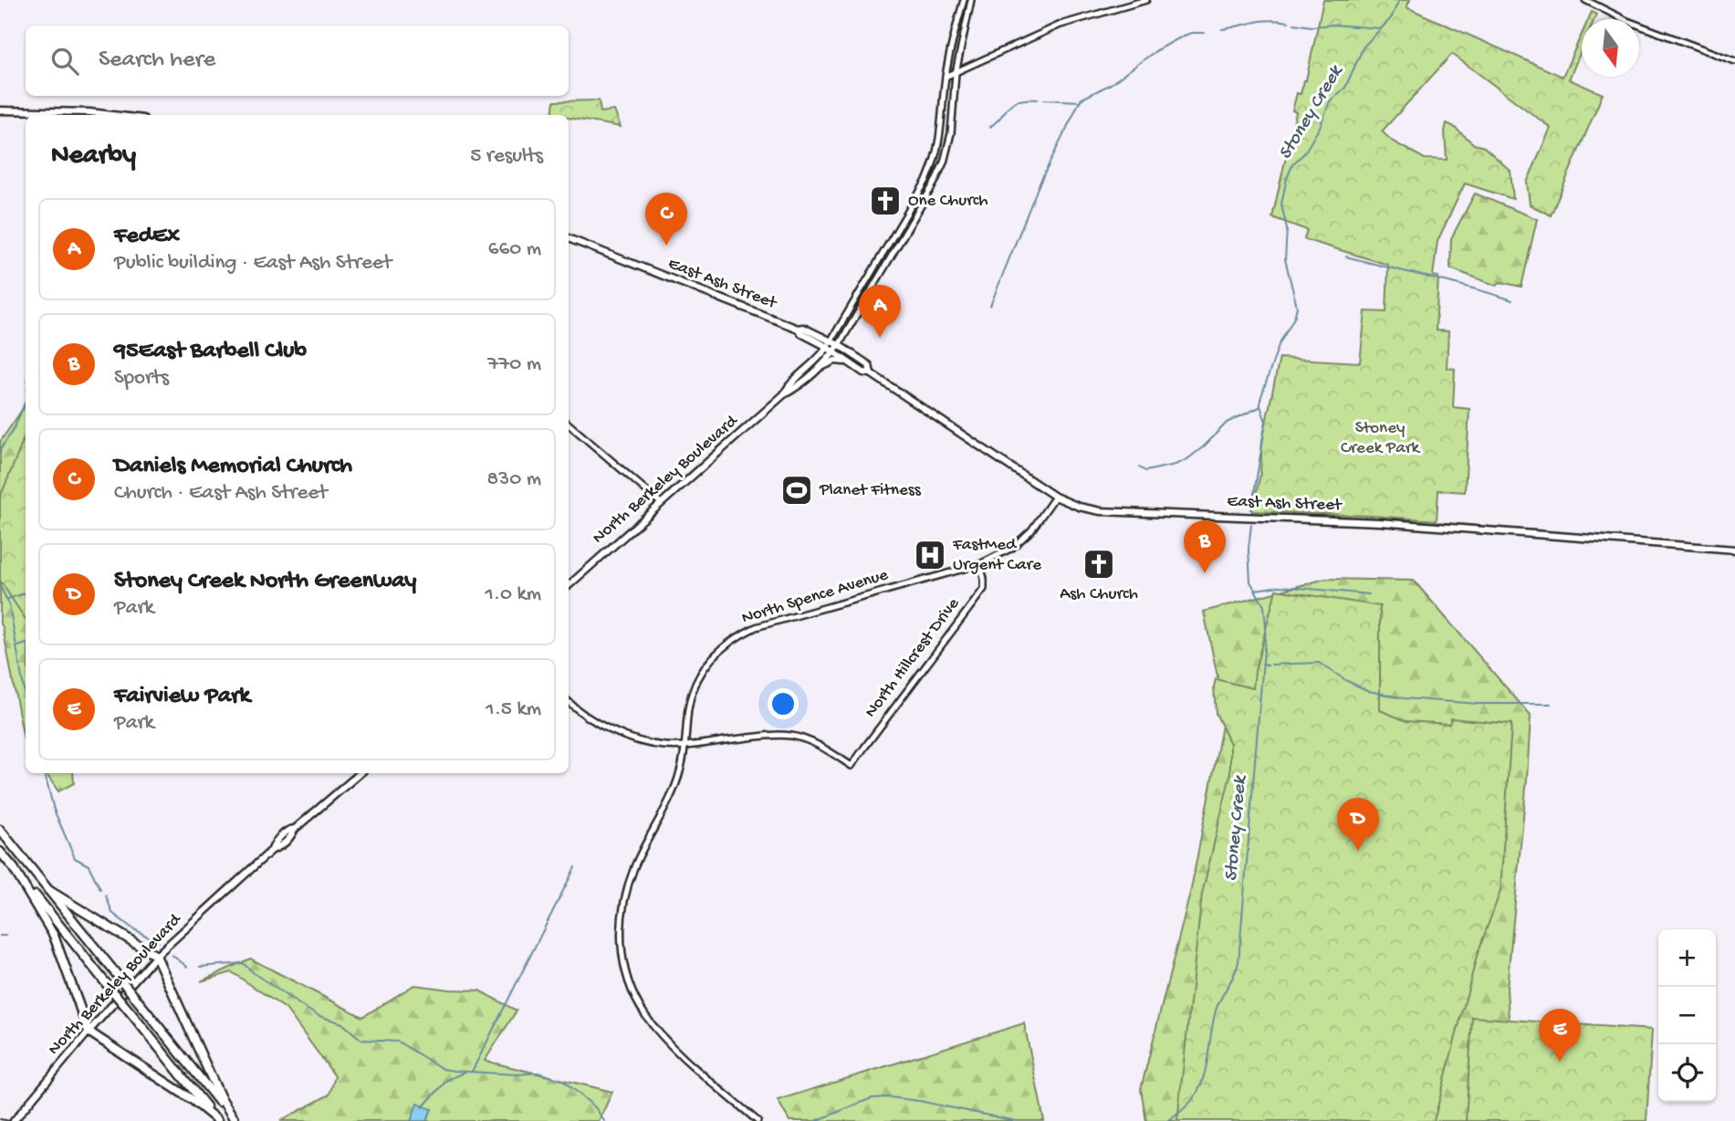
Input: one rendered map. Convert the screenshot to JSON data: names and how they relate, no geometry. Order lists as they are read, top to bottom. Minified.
{"streets":{"main road":["East Ash Street","North Berkeley Boulevard"],"street":["North Spence Avenue","North Hillcrest Drive"]},"crossings":[["East Ash Street","North Berkeley Boulevard"],["East Ash Street","North Spence Avenue"],["North Spence Avenue","North Hillcrest Drive"]],"water":["Stoney Creek"],"parks":["Stoney Creek Park"],"places":{"church":["One Church","Ash Church"],"sports":["Planet Fitness"],"hospital":["FastMed Urgent Care"]},"north":"bottom","page":{"search":"Search here","heading":["Nearby","5 results"],"pins":["C","A","B","D","E"],"list":[{"mark":"A","name":"FedEx","note":"Public building · East Ash Street","value":"660 m"},{"mark":"B","name":"95East Barbell Club","note":"Sports","value":"770 m"},{"mark":"C","name":"Daniels Memorial Church","note":"Church · East Ash Street","value":"830 m"},{"mark":"D","name":"Stoney Creek North Greenway","note":"Park","value":"1.0 km"},{"mark":"E","name":"Fairview Park","note":"Park","value":"1.5 km"}],"map_buttons":["+","−"]}}
